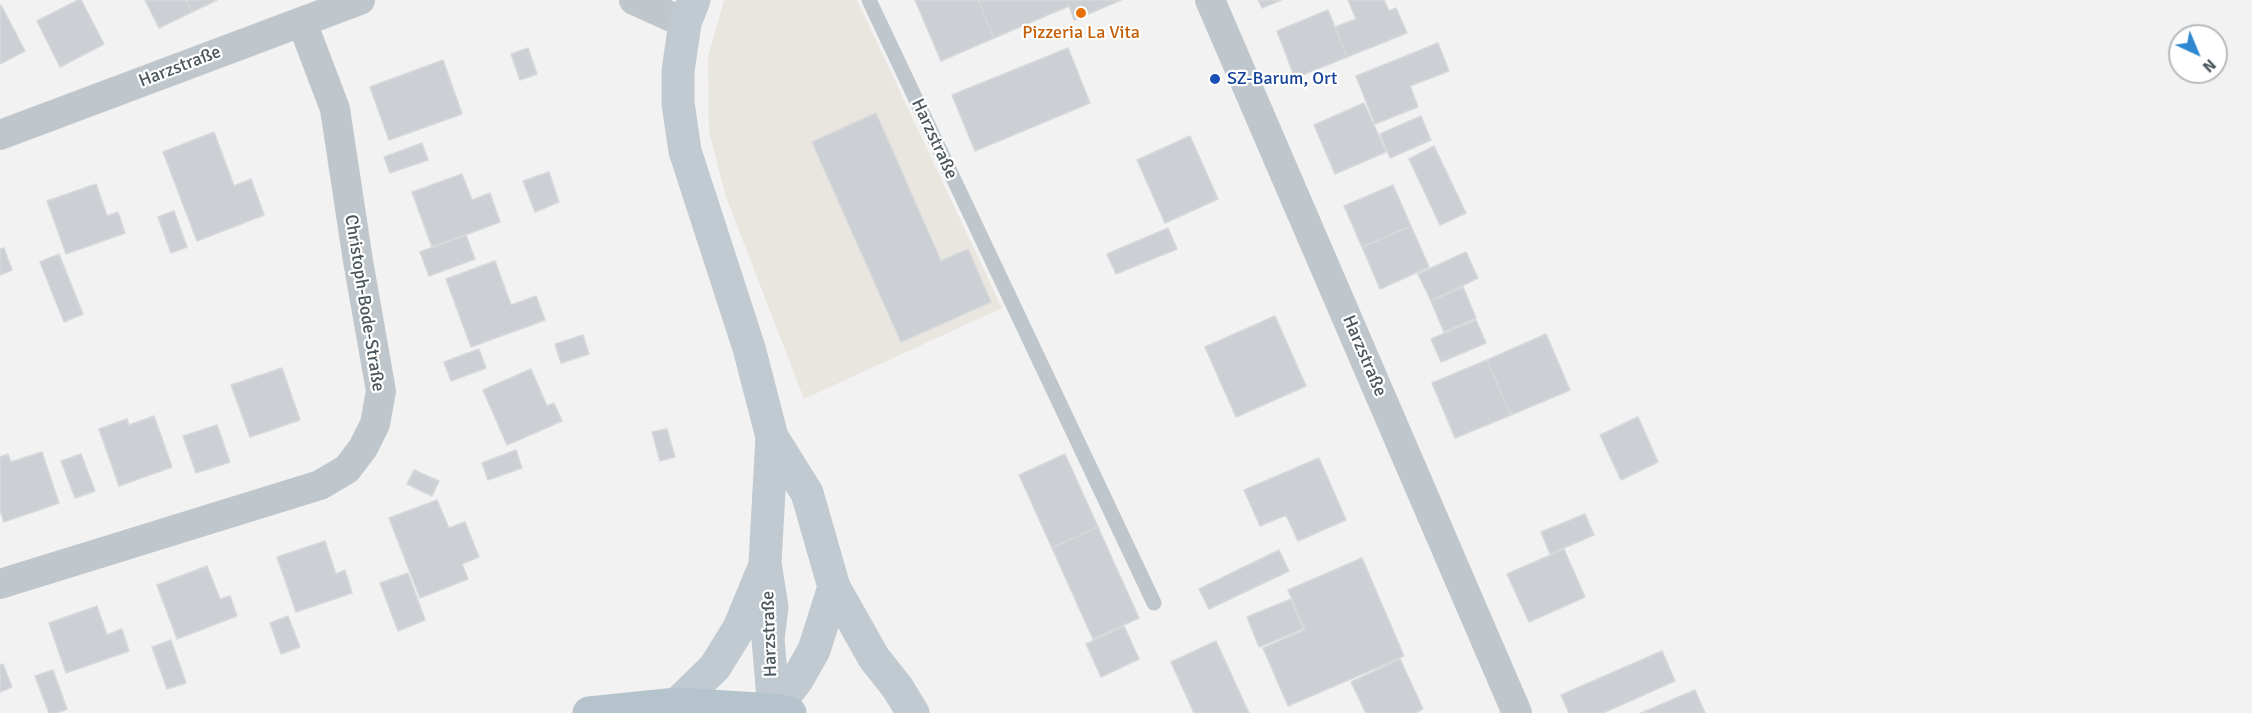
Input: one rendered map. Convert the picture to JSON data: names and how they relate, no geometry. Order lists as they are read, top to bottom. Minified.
{"streets":{"main road":["Harzstraße"],"street":["Christoph-Bode-Straße"]},"crossings":[["Harzstraße","Christoph-Bode-Straße"]],"places":["Pizzeria La Vita","SZ-Barum, Ort"],"north":"bottom right"}
